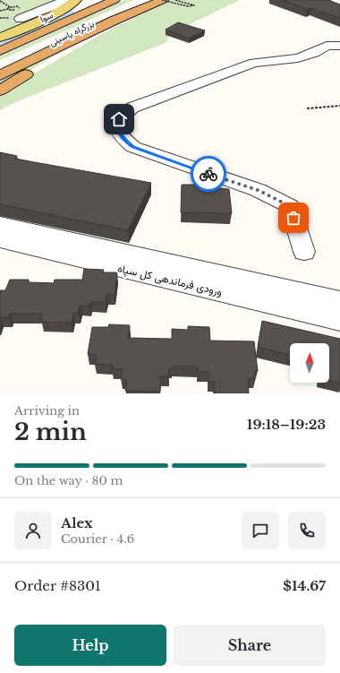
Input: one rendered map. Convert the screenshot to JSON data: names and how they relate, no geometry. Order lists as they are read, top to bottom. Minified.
{"streets":{"highway":["بزرگراه یاسینی"],"main road":["سوا"],"lane":["ورودی فرماندهی کل سپاه"]},"north":"top","page":{"heading":["2 min","Arriving in","19:18–19:23"],"panel":["Alex","Courier · 4.6","Order #8301","$14.67"],"bar":"On the way · 80 m","buttons":["Help","Share"]}}
